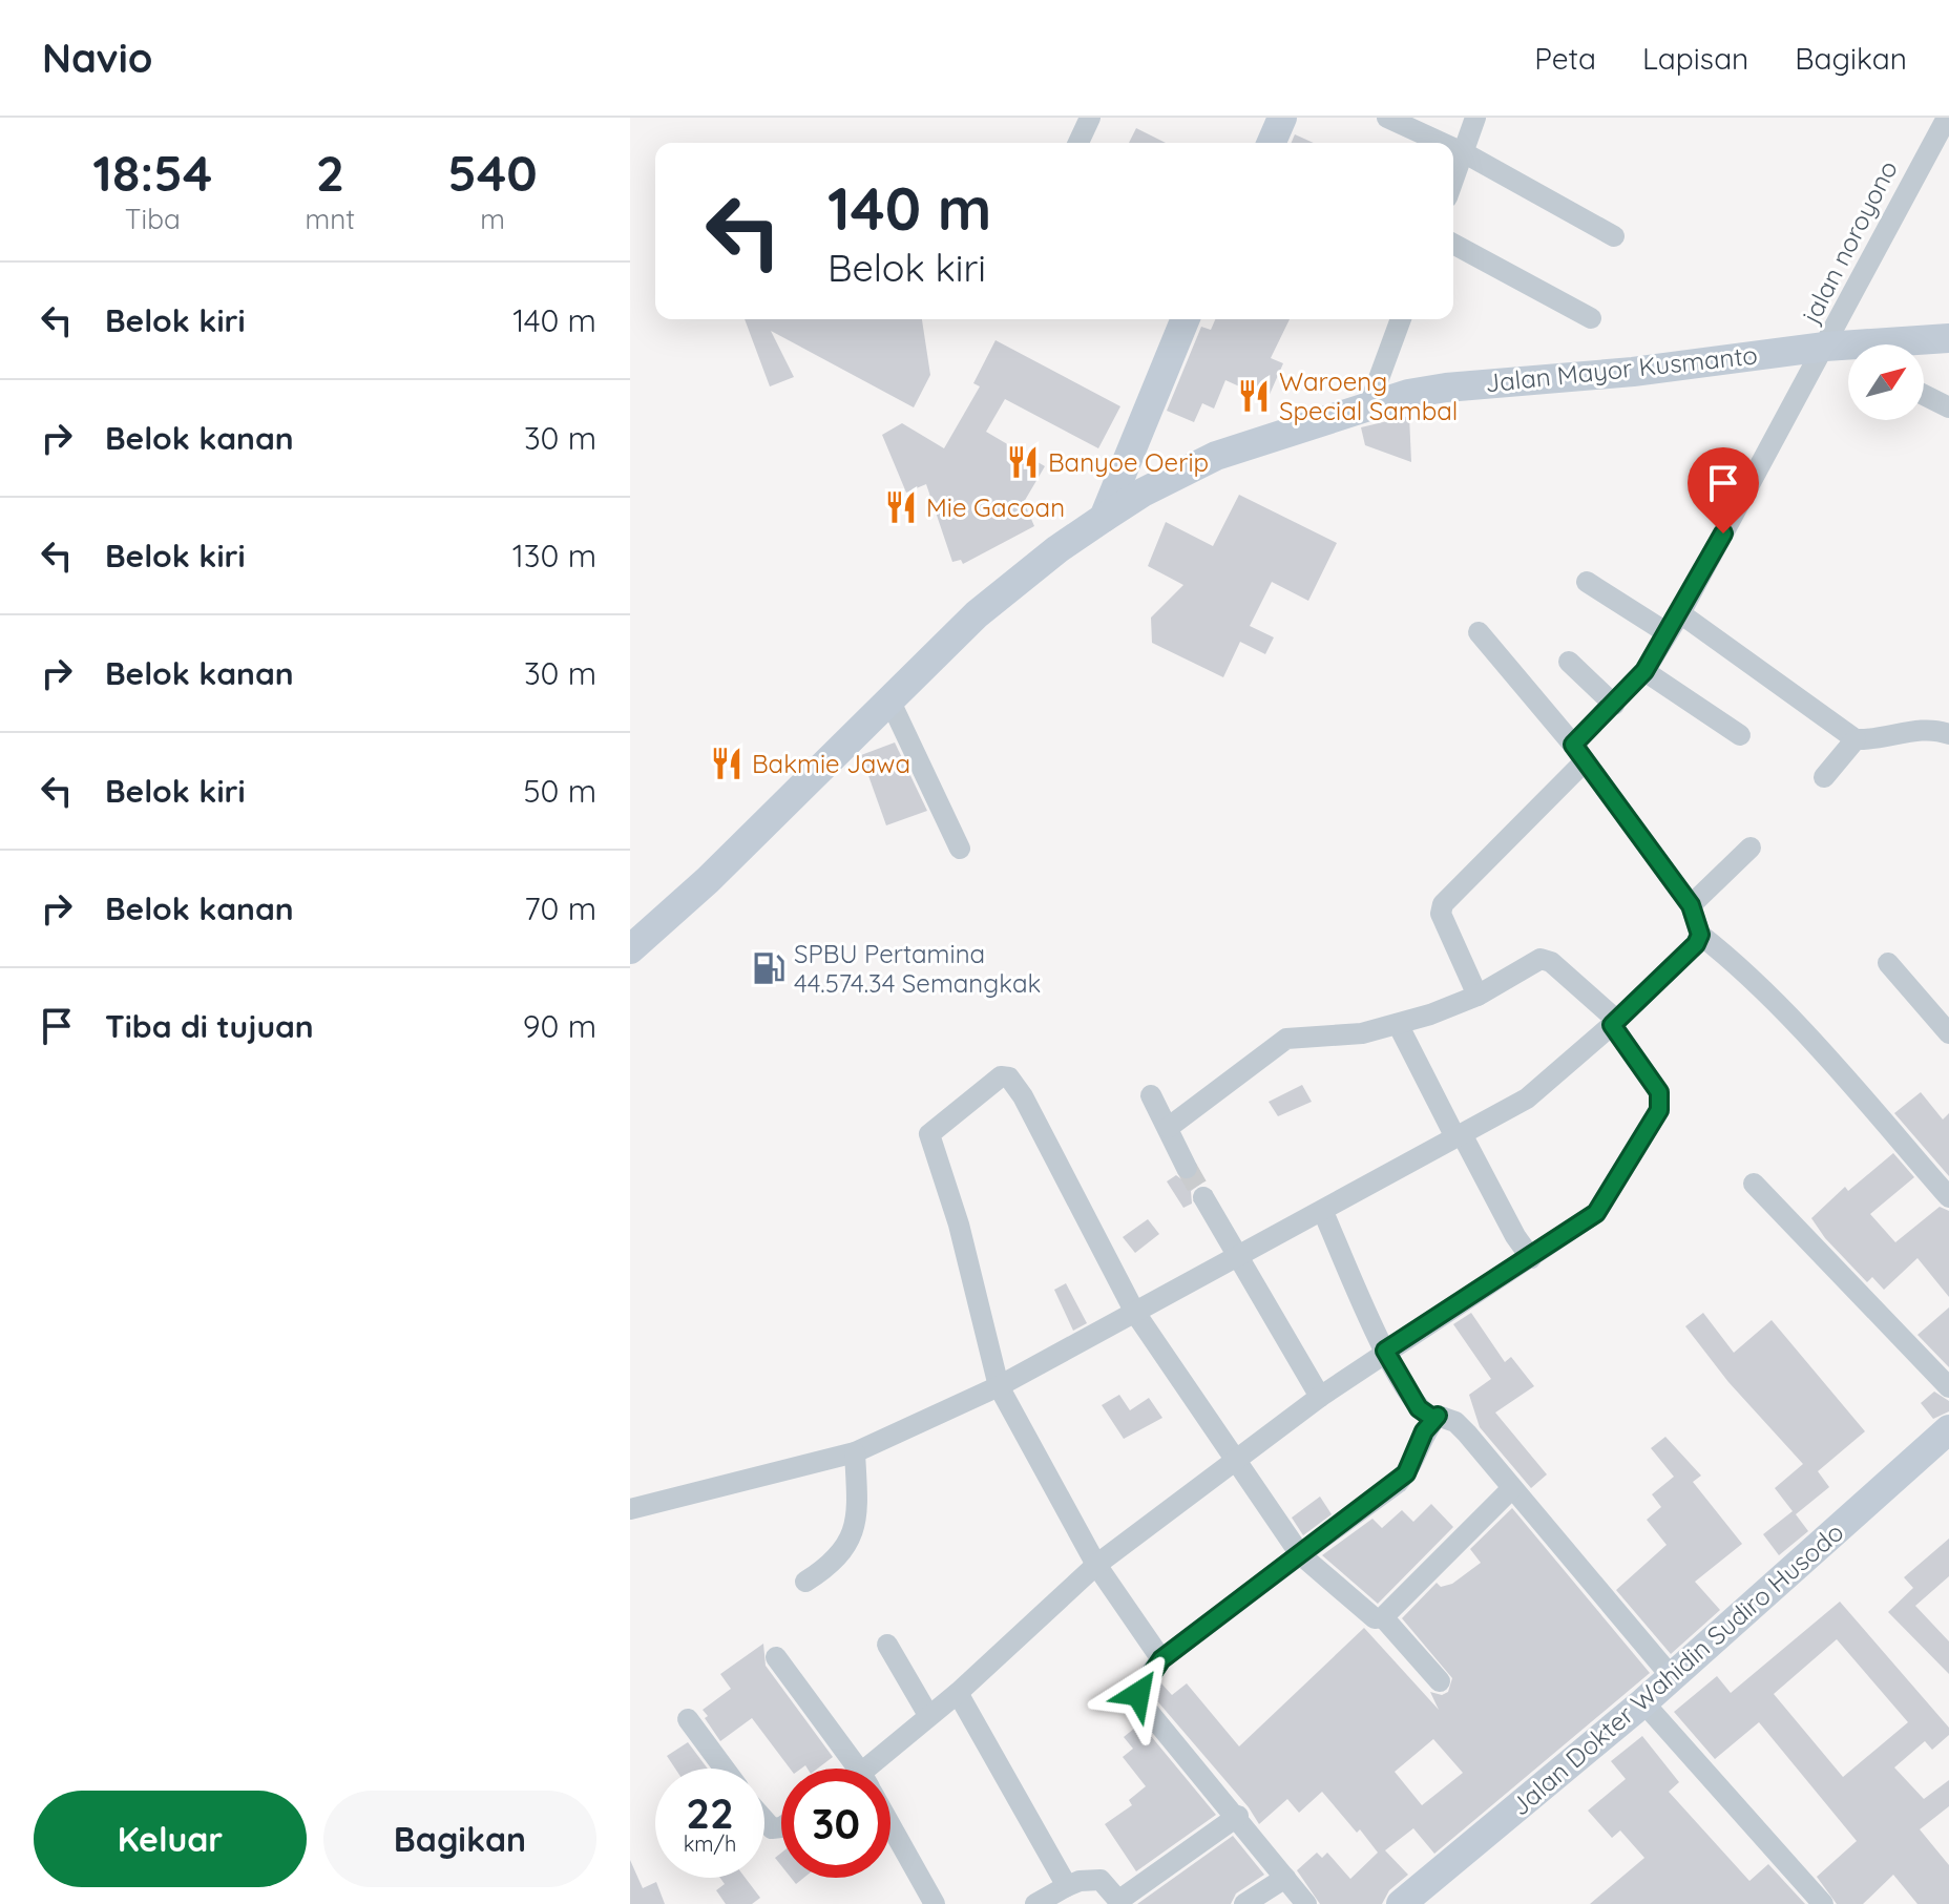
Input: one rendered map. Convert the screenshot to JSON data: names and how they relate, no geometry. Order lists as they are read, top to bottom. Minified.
{"streets":{"main road":["Jalan Mayor Kusmanto","Jalan Dokter Wahidin Sudiro Husodo"],"street":["jalan noroyono"]},"crossings":[["jalan noroyono","Jalan Mayor Kusmanto"]],"places":{"restaurant":["Waroeng Special Sambal","Banyoe Oerip","Mie Gacoan","Bakmie Jawa"],"fuel station":["SPBU Pertamina 44.574.34 Semangkak"]},"north":"top right","page":{"header":"Navio","nav":["Peta","Lapisan","Bagikan"],"eta":["18:54","Tiba","2","mnt","540","m"],"turn":["140 m","Belok kiri"],"list":[{"name":"Belok kiri","value":"140 m"},{"name":"Belok kanan","value":"30 m"},{"name":"Belok kiri","value":"130 m"},{"name":"Belok kanan","value":"30 m"},{"name":"Belok kiri","value":"50 m"},{"name":"Belok kanan","value":"70 m"},{"name":"Tiba di tujuan","value":"90 m"}],"speed":"22 km/h","limit":"30","buttons":["Keluar","Bagikan"]}}
